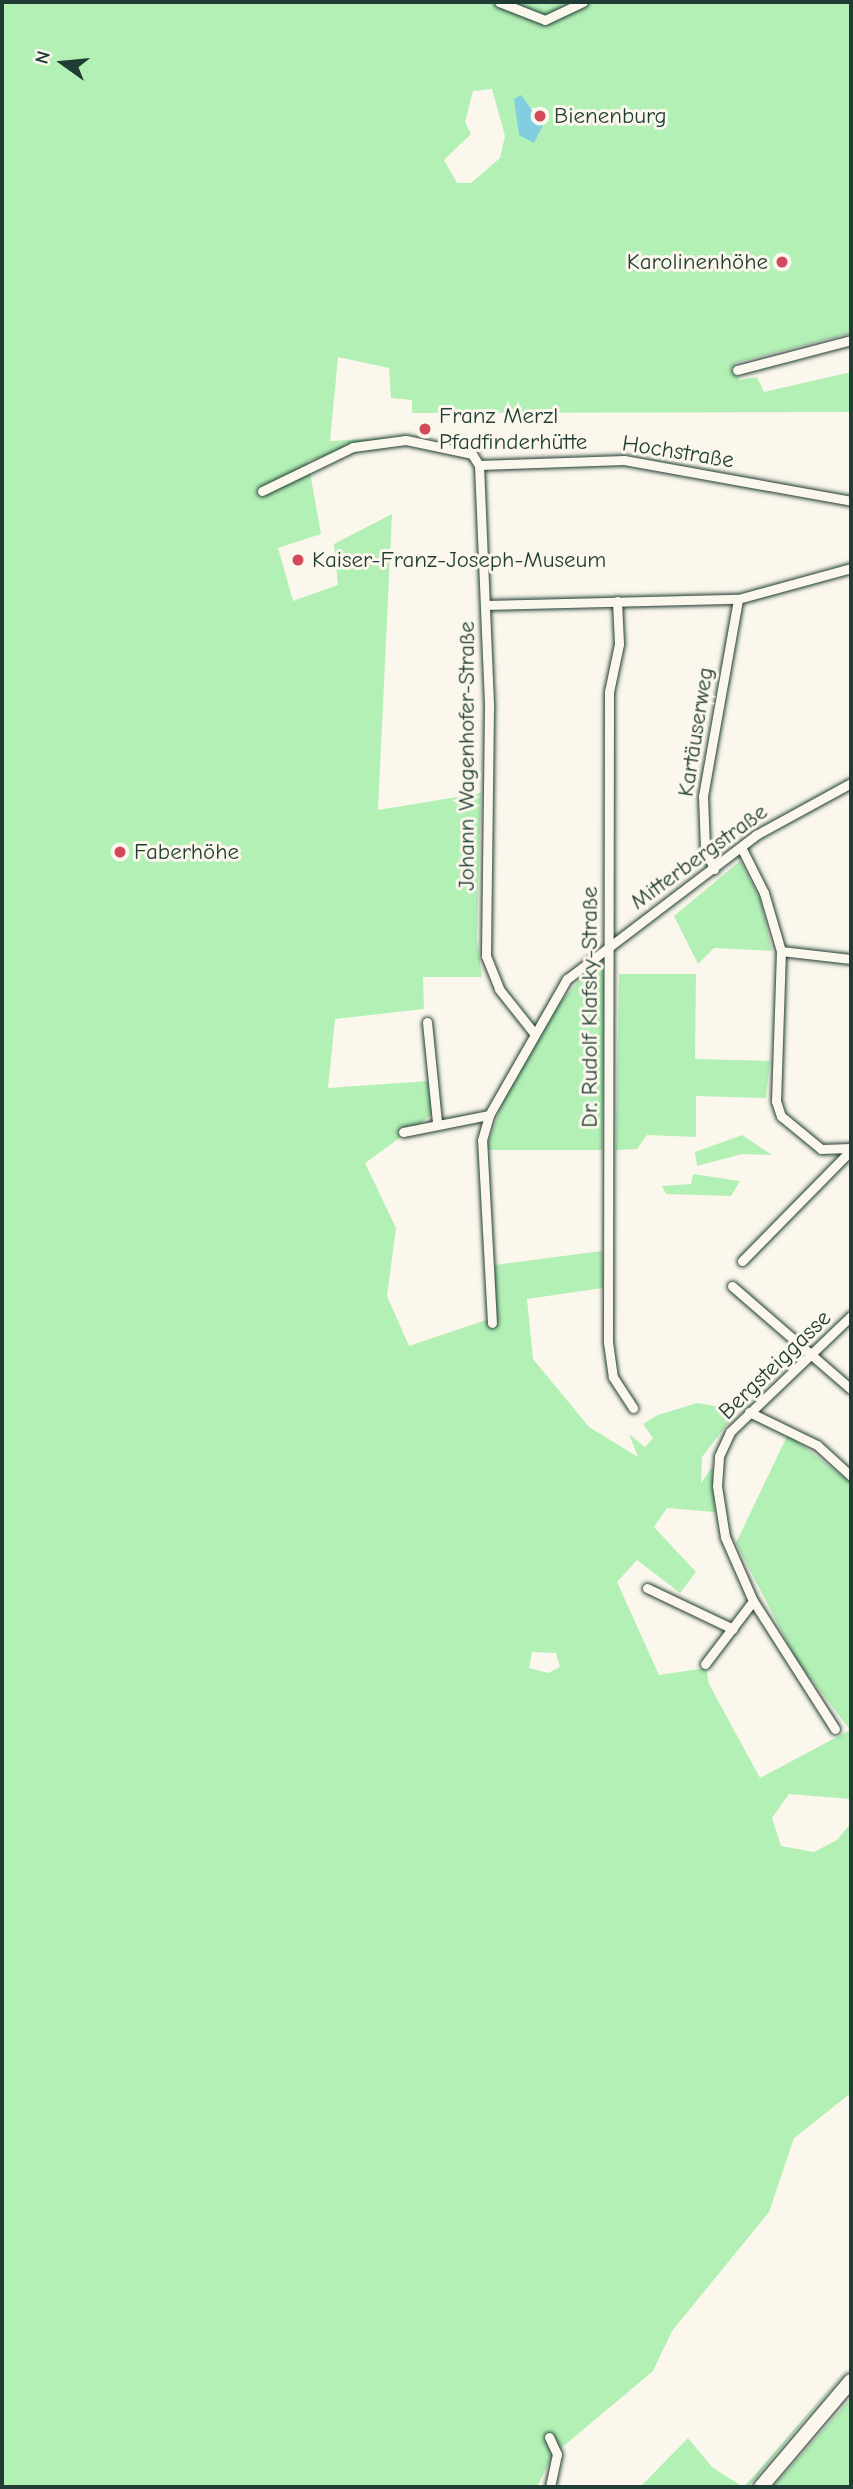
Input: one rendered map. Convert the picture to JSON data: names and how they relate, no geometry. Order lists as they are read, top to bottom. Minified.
{"streets":{"street":["Hochstraße","Kartäuserweg","Johann Wagenhofer-Straße","Mitterbergstraße","Dr. Rudolf Klafsky-Straße","Bergsteiggasse"]},"crossings":[["Hochstraße","Johann Wagenhofer-Straße"],["Kartäuserweg","Mitterbergstraße"],["Johann Wagenhofer-Straße","Mitterbergstraße"],["Mitterbergstraße","Dr. Rudolf Klafsky-Straße"]],"places":["Bienenburg","Karolinenhöhe","Franz Merzl Pfadfinderhütte","Kaiser-Franz-Joseph-Museum","Faberhöhe"],"north":"left"}
